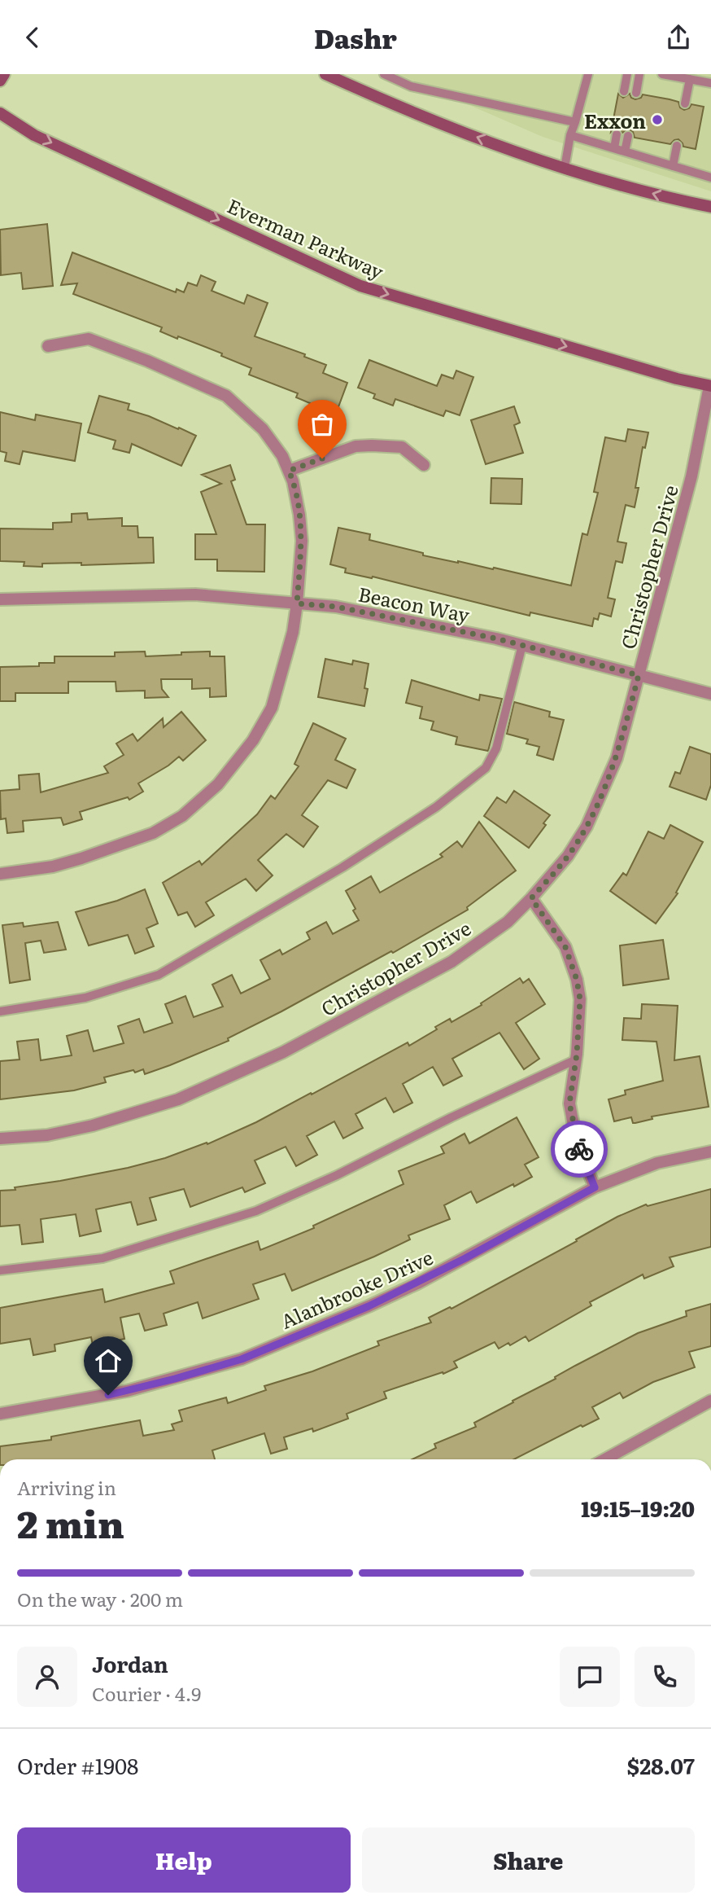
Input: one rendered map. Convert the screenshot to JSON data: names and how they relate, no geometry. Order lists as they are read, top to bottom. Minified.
{"streets":{"main road":["Everman Parkway"],"street":["Christopher Drive","Beacon Way","Alanbrooke Drive"]},"crossings":[["Everman Parkway","Christopher Drive"],["Christopher Drive","Beacon Way"]],"one_way":["Everman Parkway"],"places":["Exxon"],"page":{"header":"Dashr","heading":["2 min","Arriving in","19:15–19:20"],"panel":["Jordan","Courier · 4.9","Order #1908","$28.07"],"bar":"On the way · 200 m","buttons":["Help","Share"]}}
